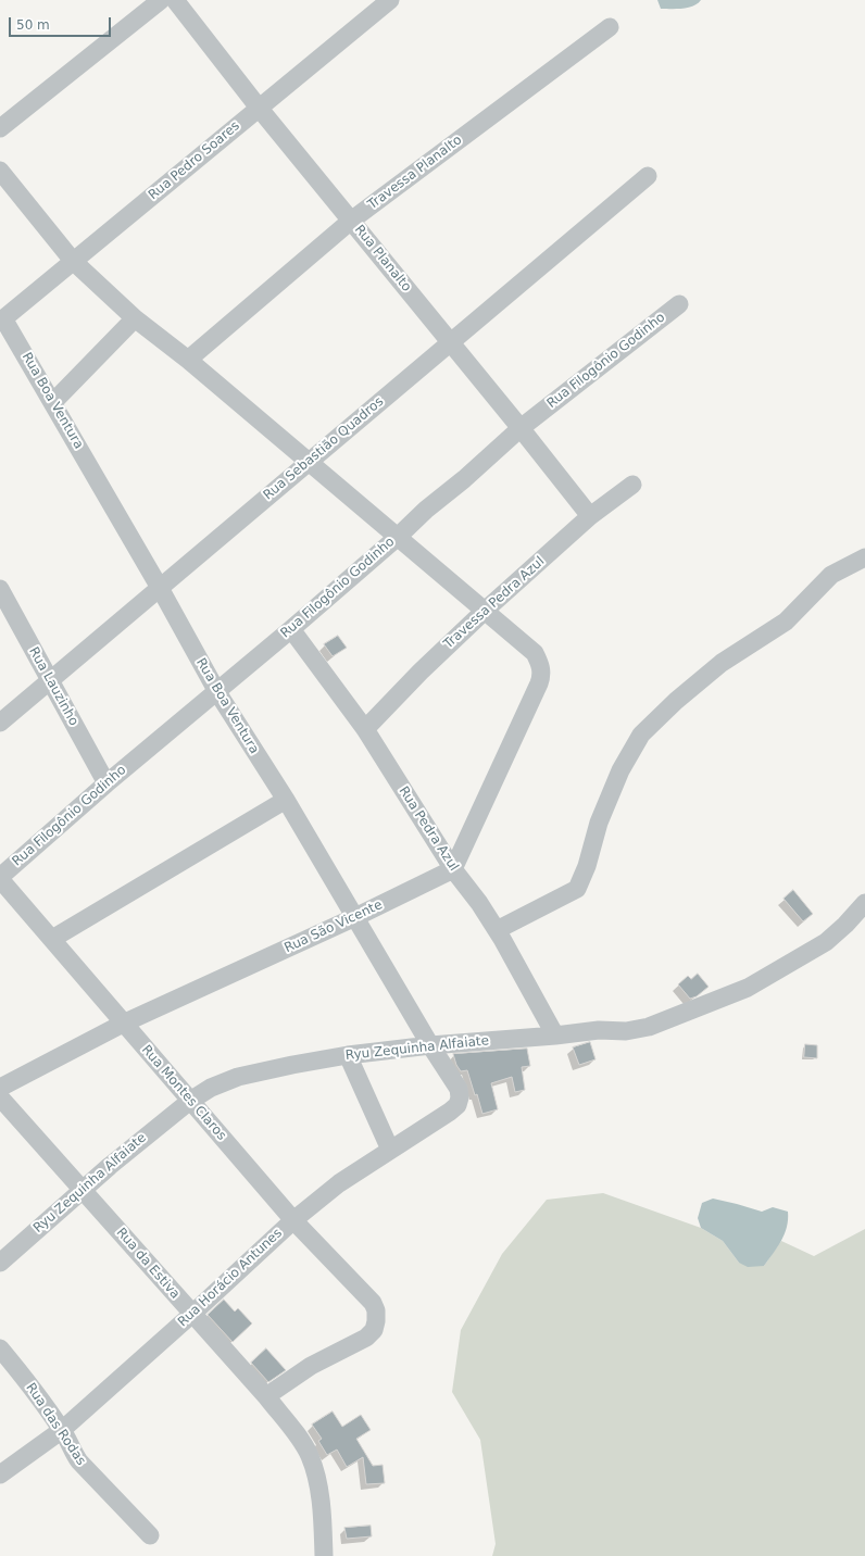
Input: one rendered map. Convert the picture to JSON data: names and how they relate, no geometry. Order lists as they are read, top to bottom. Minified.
{"streets":{"street":["Rua Pedro Soares","Travessa Planalto","Rua Planalto","Rua Filogônio Godinho","Rua Boa Ventura","Rua Sebastião Quadros","Travessa Pedra Azul","Rua Lauzinho","Rua Pedra Azul","Rua São Vicente","Ryu Zequinha Alfaiate","Rua Montes Claros","Rua da Estiva","Rua Horácio Antunes","Rua das Rodas"]},"crossings":[["Rua Pedro Soares","Rua Planalto"],["Rua Pedro Soares","Rua Boa Ventura"],["Travessa Planalto","Rua Planalto"],["Rua Planalto","Rua Filogônio Godinho"],["Rua Planalto","Rua Sebastião Quadros"],["Rua Planalto","Travessa Pedra Azul"],["Rua Filogônio Godinho","Rua Boa Ventura"],["Rua Filogônio Godinho","Rua Lauzinho"],["Rua Filogônio Godinho","Rua Pedra Azul"],["Rua Filogônio Godinho","Rua Montes Claros"],["Rua Boa Ventura","Rua Sebastião Quadros"],["Rua Boa Ventura","Rua São Vicente"],["Rua Boa Ventura","Ryu Zequinha Alfaiate"],["Rua Boa Ventura","Rua Horácio Antunes"],["Rua Sebastião Quadros","Rua Lauzinho"],["Travessa Pedra Azul","Rua Pedra Azul"],["Rua Pedra Azul","Rua São Vicente"],["Rua Pedra Azul","Ryu Zequinha Alfaiate"],["Rua São Vicente","Rua Montes Claros"],["Ryu Zequinha Alfaiate","Rua Montes Claros"],["Ryu Zequinha Alfaiate","Rua da Estiva"],["Rua Montes Claros","Rua da Estiva"],["Rua Montes Claros","Rua Horácio Antunes"],["Rua da Estiva","Rua Horácio Antunes"],["Rua Horácio Antunes","Rua das Rodas"]],"scale_bar":"50 m"}
